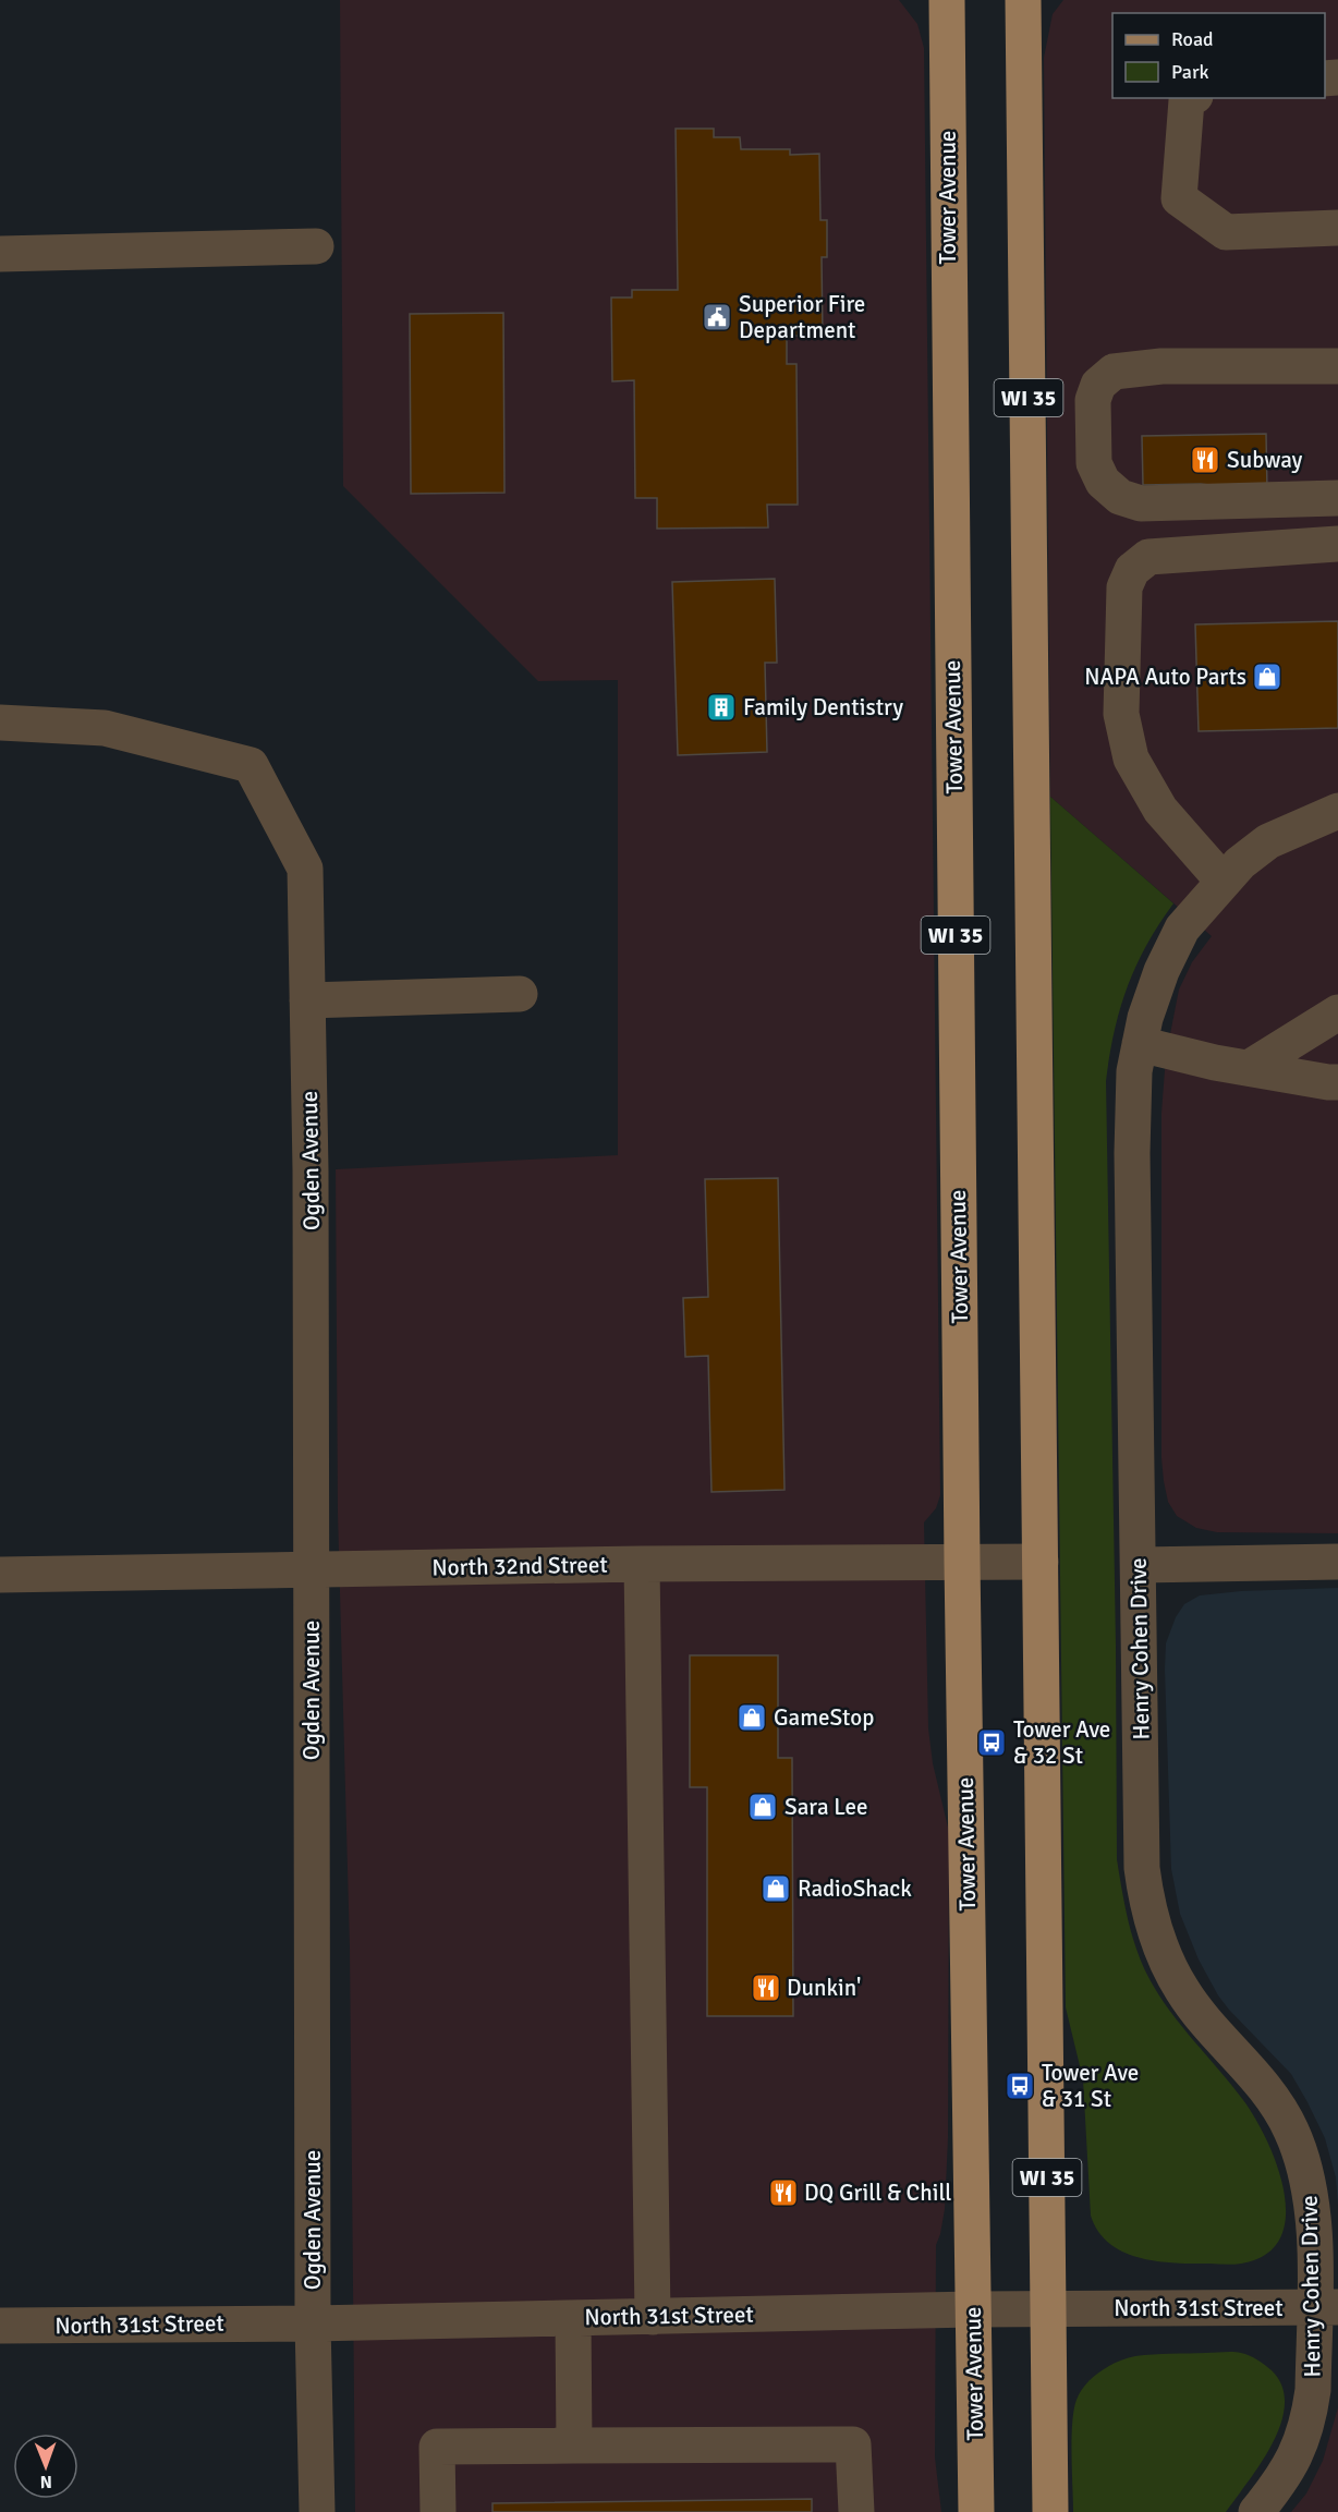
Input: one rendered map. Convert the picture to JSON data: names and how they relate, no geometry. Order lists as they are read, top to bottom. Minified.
{"streets":{"main road":["Tower Avenue","WI 35"],"street":["Ogden Avenue","North 32nd Street","Henry Cohen Drive","North 31st Street"]},"crossings":[["Tower Avenue","North 32nd Street"],["Tower Avenue","North 31st Street"],["WI 35","North 32nd Street"],["WI 35","North 31st Street"],["Ogden Avenue","North 32nd Street"],["Ogden Avenue","North 31st Street"],["Henry Cohen Drive","North 31st Street"]],"places":{"public building":["Superior Fire Department"],"restaurant":["Subway","Dunkin'","DQ Grill & Chill"],"shop":["NAPA Auto Parts","GameStop","Sara Lee","RadioShack"],"building":["Family Dentistry"],"bus stop":["Tower Ave & 32 St","Tower Ave & 31 St"]},"legend":["Road","Park"],"north":"bottom"}
